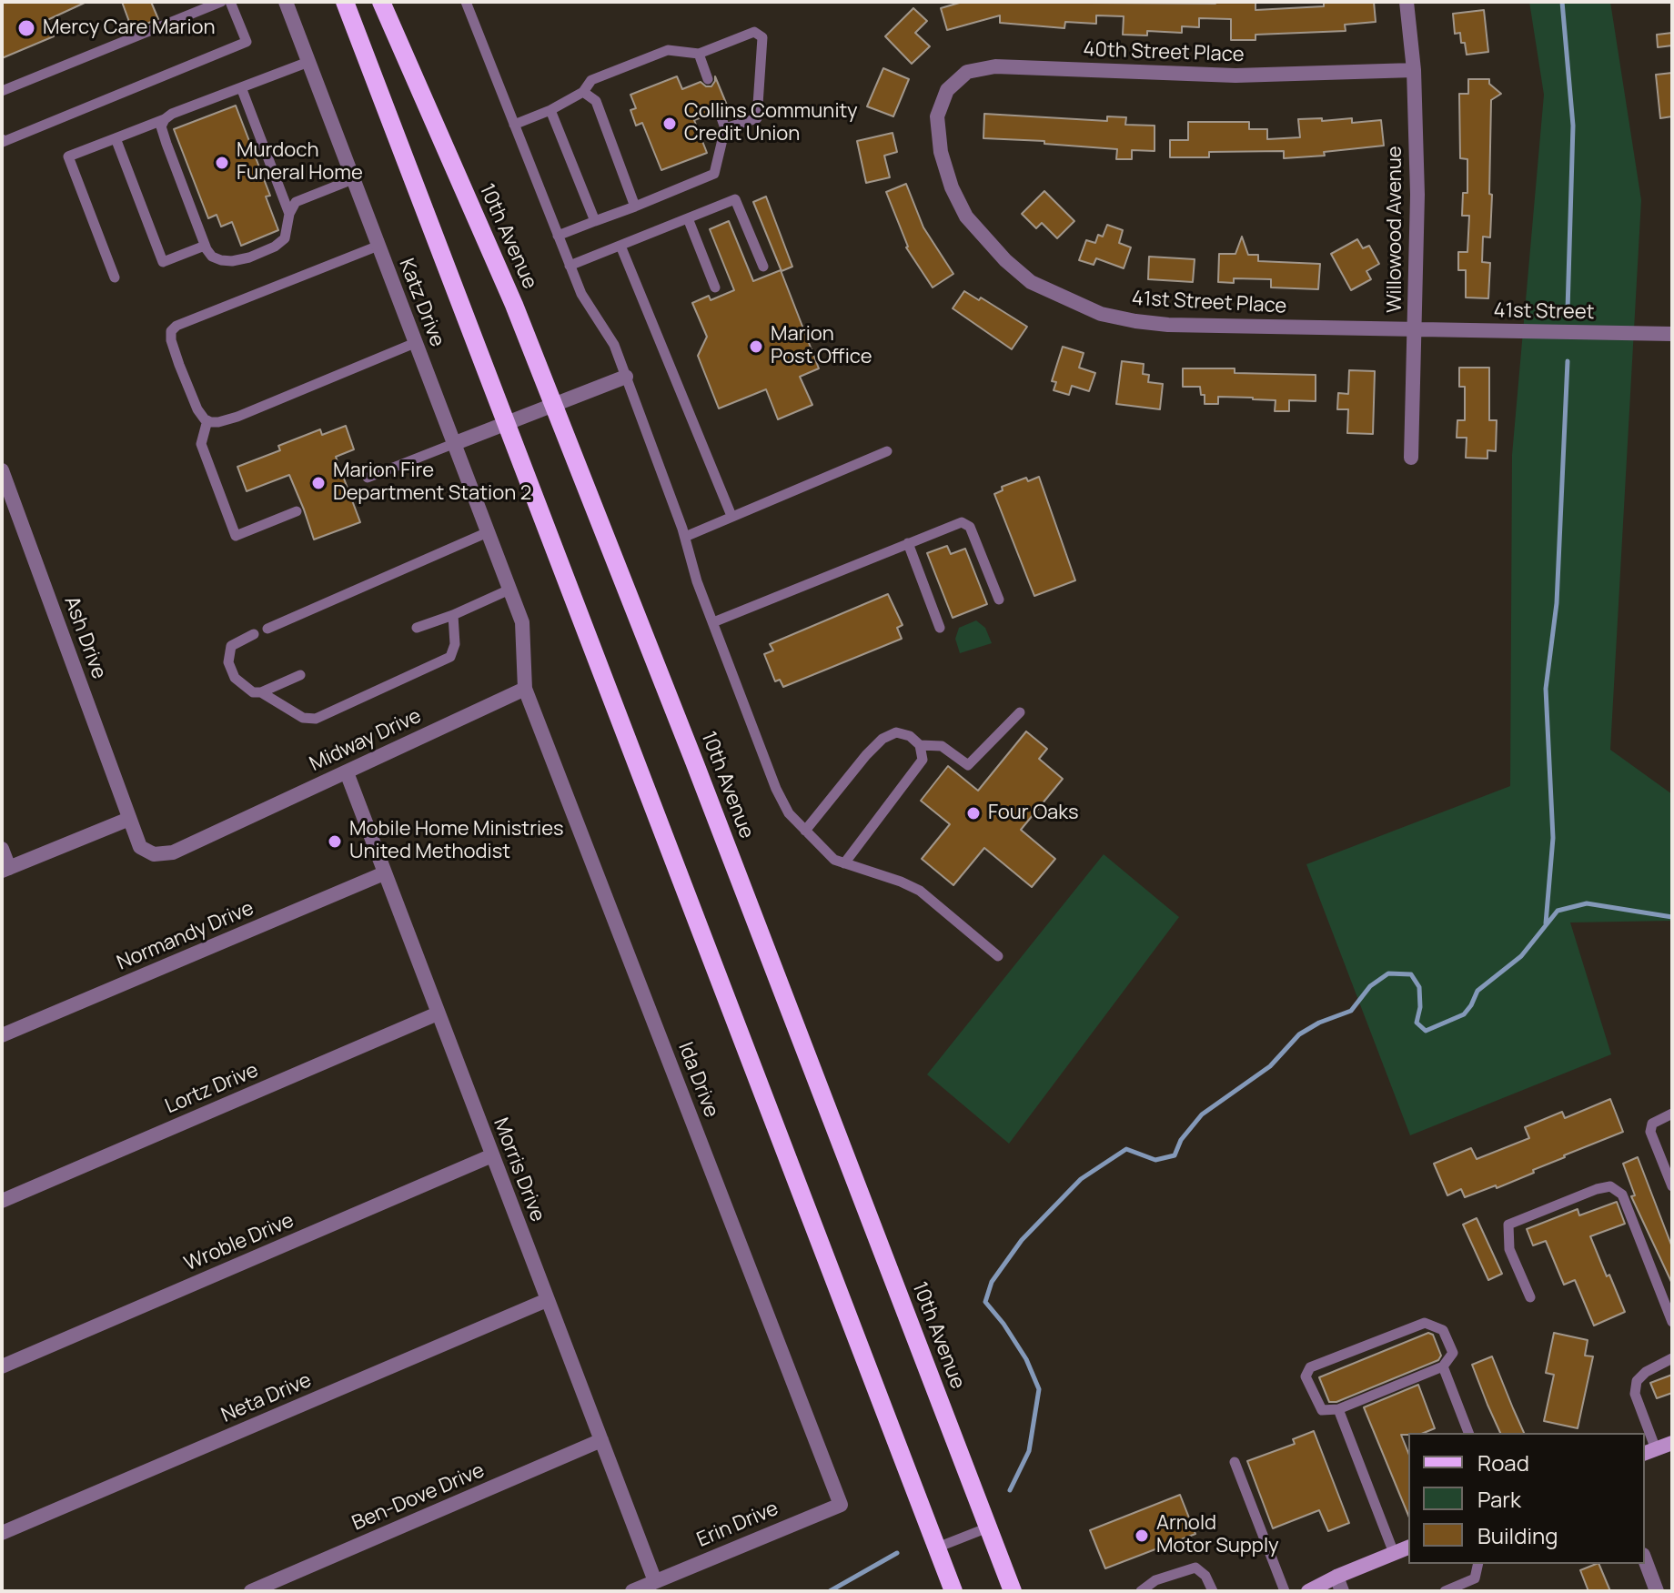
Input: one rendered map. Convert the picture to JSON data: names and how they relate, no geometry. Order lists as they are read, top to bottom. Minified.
{"streets":{"main road":["10th Avenue"],"street":["40th Street Place","Willowood Avenue","Katz Drive","41st Street Place","41st Street","Ash Drive","Midway Drive","Normandy Drive","Ida Drive","Lortz Drive","Morris Drive","Wroble Drive","Neta Drive","Ben-Dove Drive","Erin Drive"]},"crossings":[["40th Street Place","Willowood Avenue"],["40th Street Place","41st Street Place"],["Willowood Avenue","41st Street Place"],["Willowood Avenue","41st Street"],["41st Street Place","41st Street"],["Ash Drive","Midway Drive"],["Midway Drive","Ida Drive"],["Midway Drive","Morris Drive"],["Normandy Drive","Morris Drive"],["Ida Drive","Erin Drive"],["Lortz Drive","Morris Drive"],["Morris Drive","Wroble Drive"],["Morris Drive","Neta Drive"],["Morris Drive","Ben-Dove Drive"],["Morris Drive","Erin Drive"]],"places":["Mercy Care Marion","Collins Community Credit Union","Murdoch Funeral Home","Marion Post Office","Marion Fire Department Station 2","Four Oaks","Mobile Home Ministries United Methodist","Arnold Motor Supply"],"legend":["Road","Park","Building"]}
